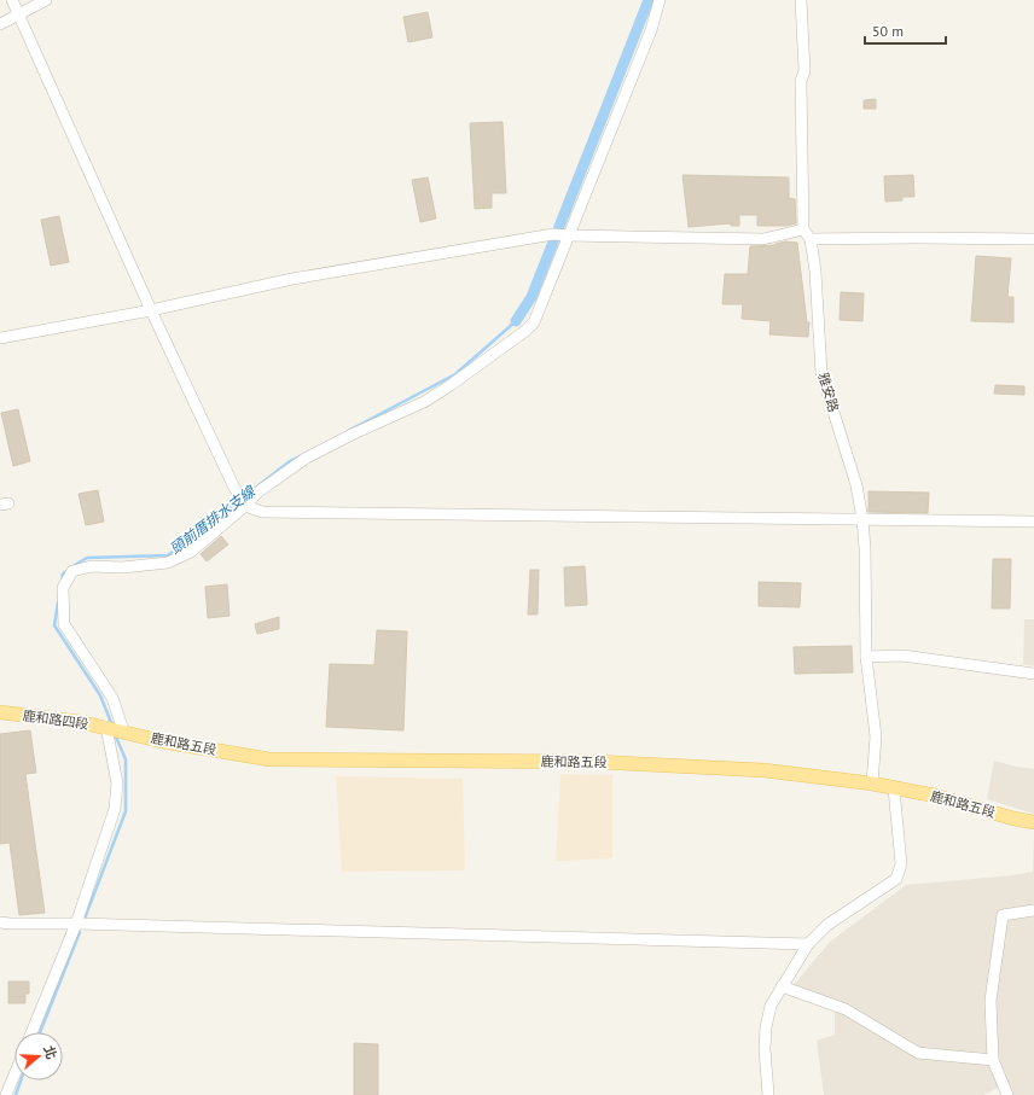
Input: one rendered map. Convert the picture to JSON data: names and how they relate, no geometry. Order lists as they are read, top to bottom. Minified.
{"streets":{"main road":["鹿和路四段","鹿和路五段"],"street":["雅安路"]},"crossings":[["雅安路","鹿和路五段"],["鹿和路四段","鹿和路五段"]],"water":["頭前厝排水支線"],"scale_bar":"50 m","north":"right"}
